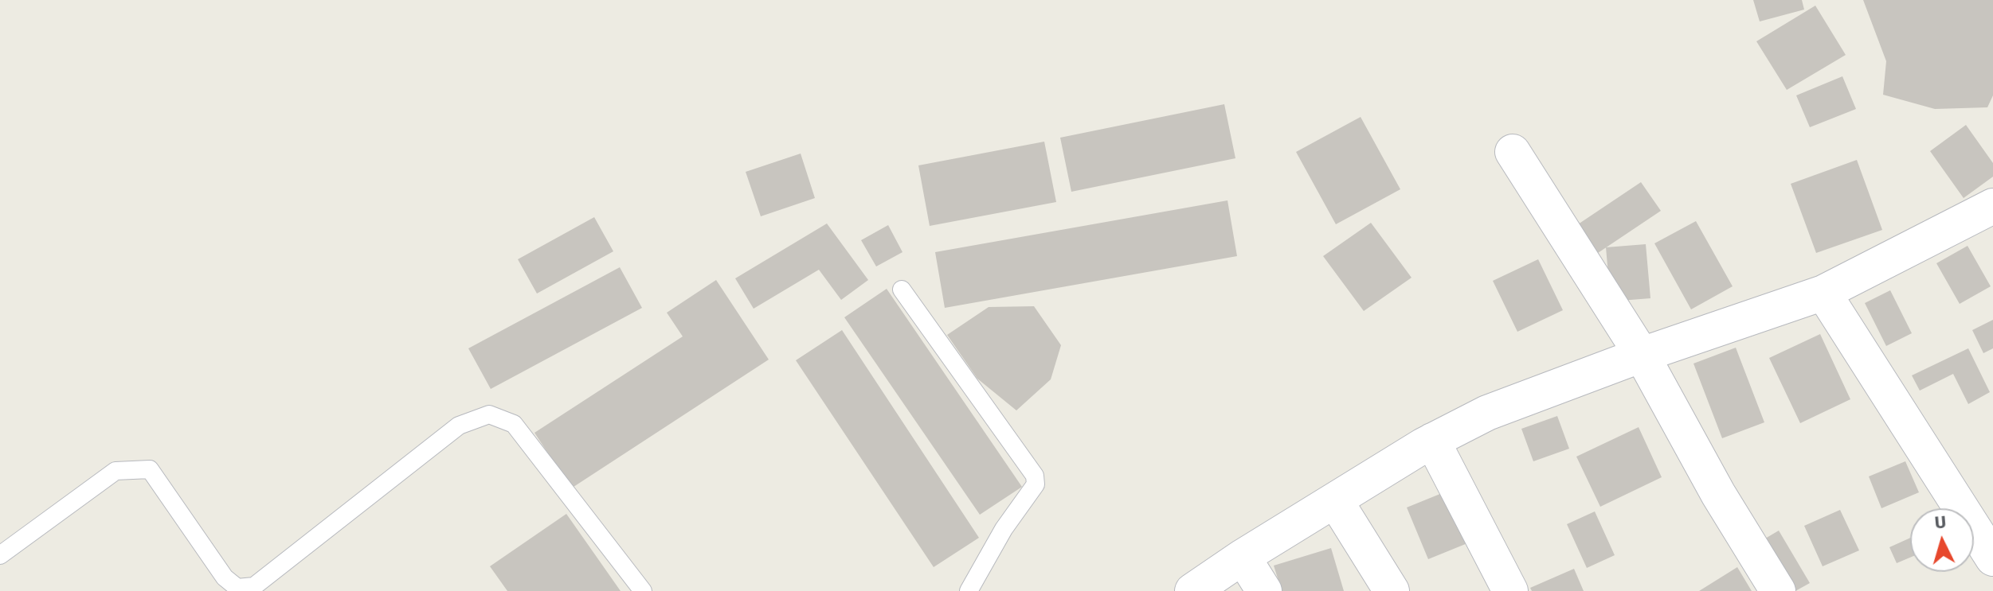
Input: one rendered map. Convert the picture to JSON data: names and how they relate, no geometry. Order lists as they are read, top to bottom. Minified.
{"north":"top"}
